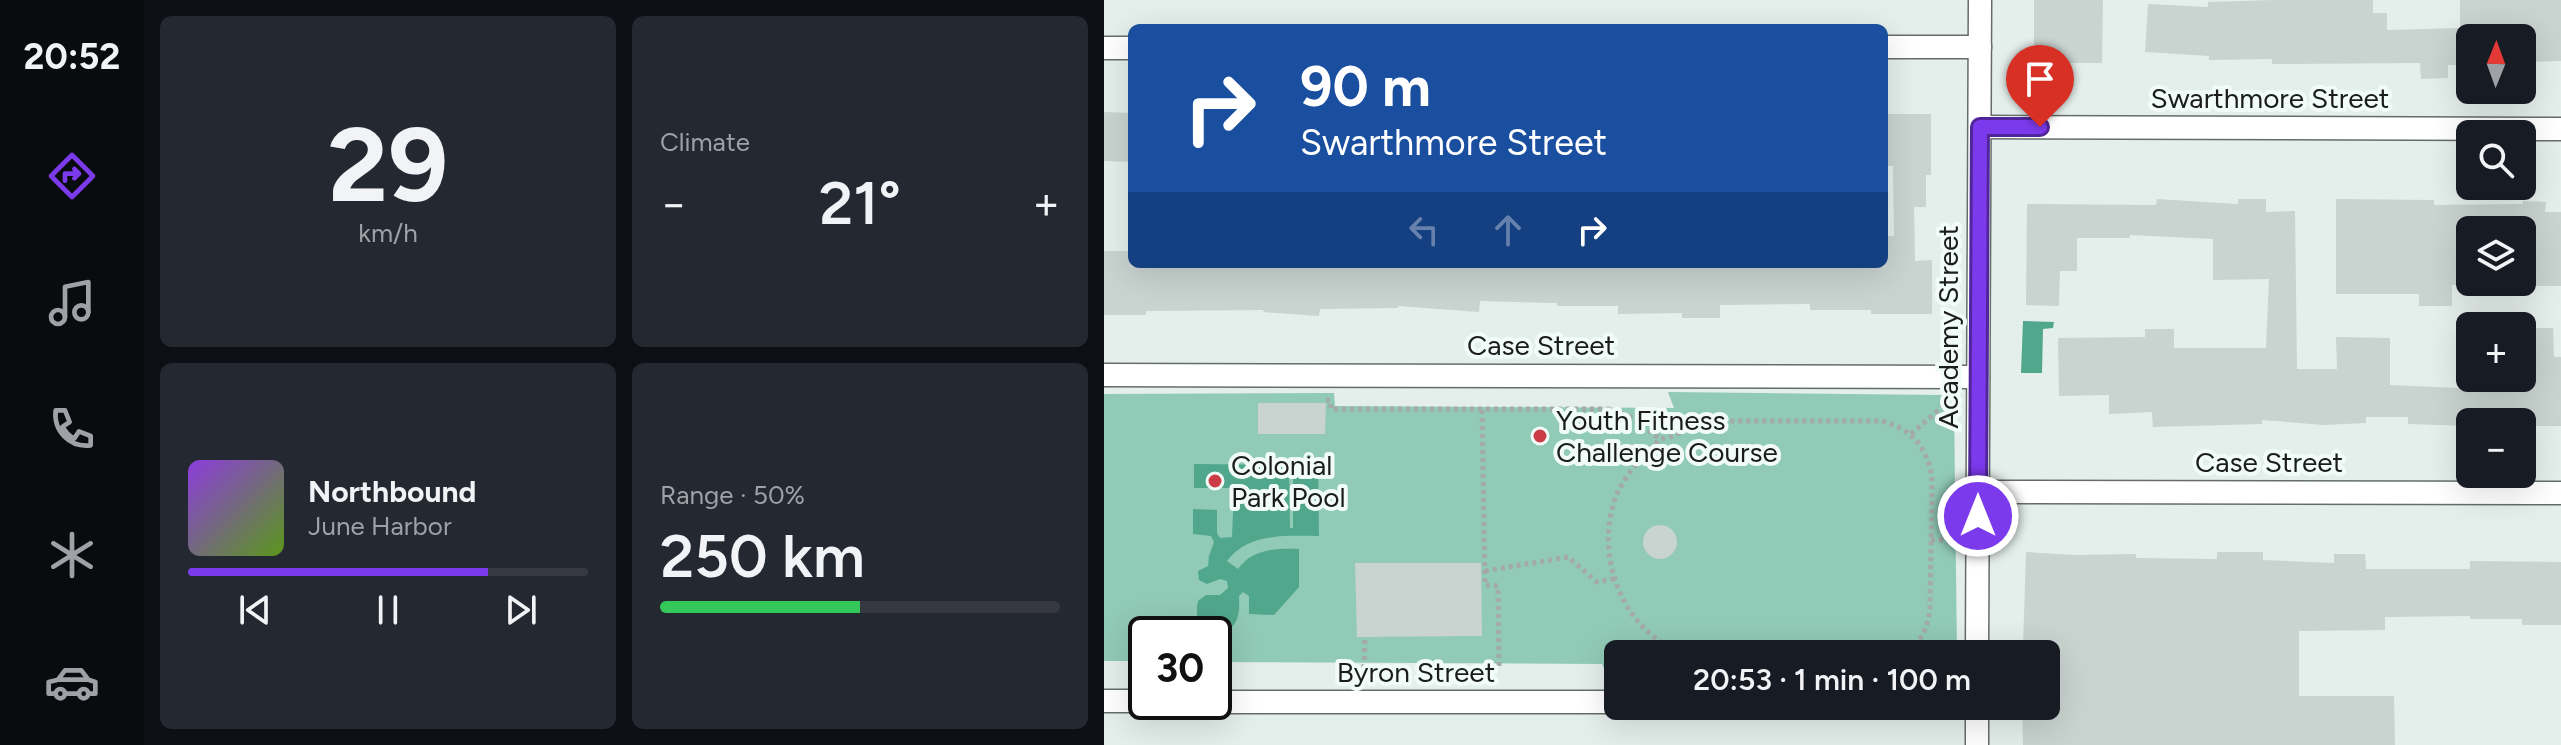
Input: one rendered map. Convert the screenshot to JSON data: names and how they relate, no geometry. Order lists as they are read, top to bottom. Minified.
{"streets":{"street":["Swarthmore Street","Academy Street","Case Street","Byron Street"]},"crossings":[["Swarthmore Street","Academy Street"],["Academy Street","Case Street"]],"places":["Youth Fitness Challenge Course","Colonial Park Pool"],"north":"top","page":{"tabs":"20:52","tile":[["29","km/h"],"Climate",["Range · 50%","250 km"]],"map_buttons":["+","−"],"turn":["90 m","Swarthmore Street"],"heat":["−","21°","+"],"song":["Northbound","June Harbor"],"limit":"30","trip":"20:53 · 1 min · 100 m"}}
